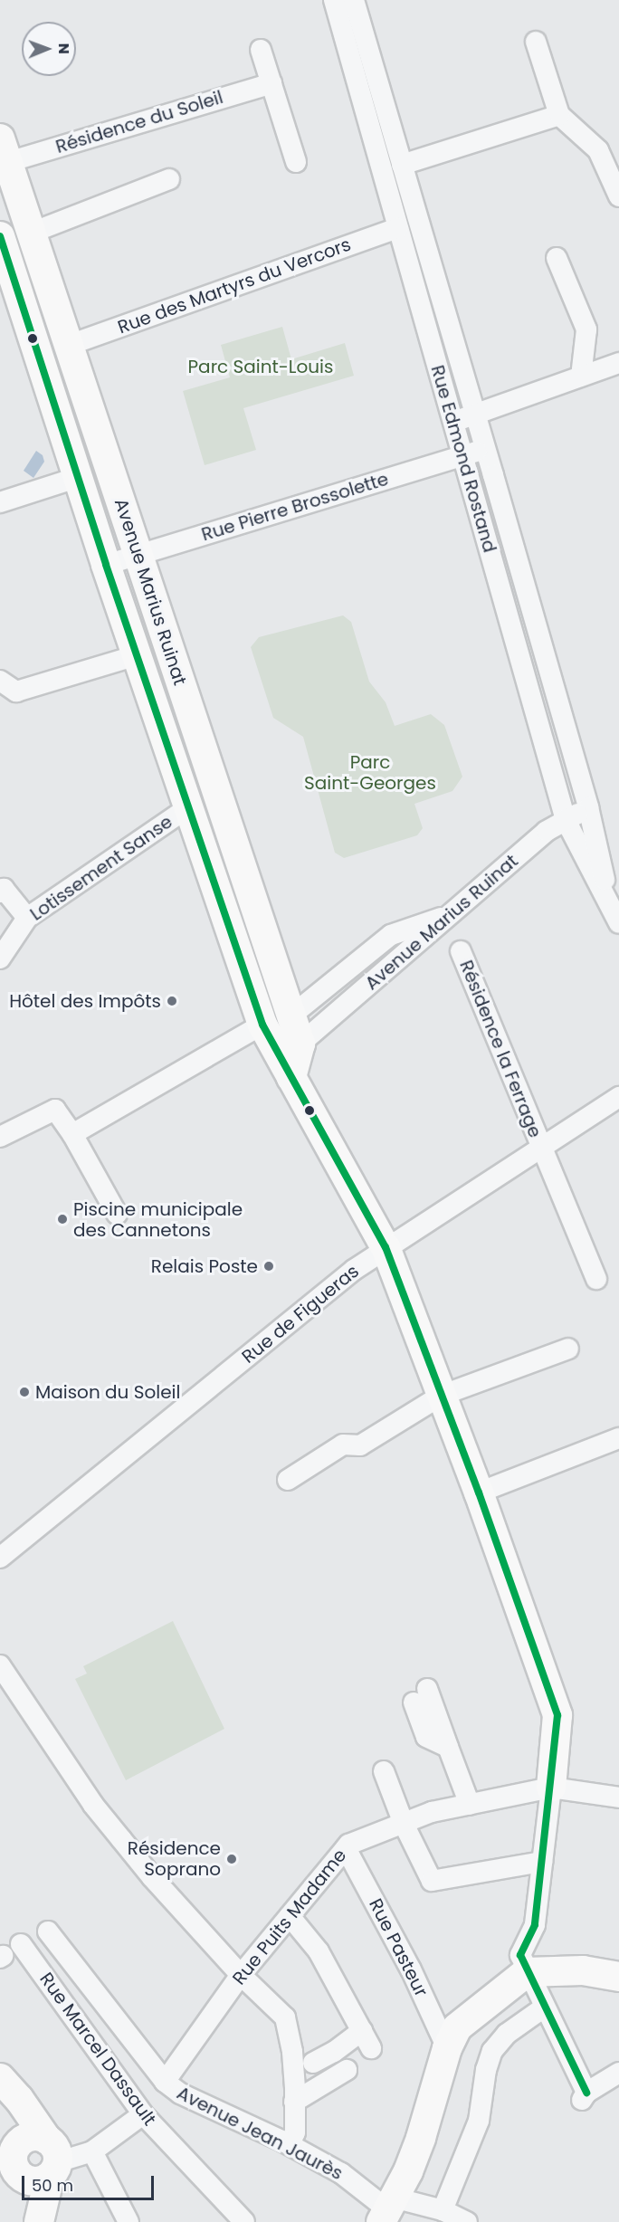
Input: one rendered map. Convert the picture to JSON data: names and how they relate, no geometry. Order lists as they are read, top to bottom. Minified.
{"streets":{"street":["Résidence du Soleil","Rue des Martyrs du Vercors","Rue Edmond Rostand","Rue Pierre Brossolette","Avenue Marius Ruinat","Lotissement Sanse","Résidence la Ferrage","Rue de Figueras","Rue Puits Madame","Rue Pasteur","Rue Marcel Dassault","Avenue Jean Jaurès"]},"crossings":[["Résidence du Soleil","Avenue Marius Ruinat"],["Rue des Martyrs du Vercors","Rue Edmond Rostand"],["Rue des Martyrs du Vercors","Avenue Marius Ruinat"],["Rue Edmond Rostand","Rue Pierre Brossolette"],["Rue Edmond Rostand","Avenue Marius Ruinat"],["Rue Pierre Brossolette","Avenue Marius Ruinat"],["Avenue Marius Ruinat","Lotissement Sanse"],["Avenue Marius Ruinat","Rue de Figueras"],["Avenue Marius Ruinat","Rue Puits Madame"],["Résidence la Ferrage","Rue de Figueras"],["Rue Puits Madame","Rue Pasteur"],["Rue Puits Madame","Avenue Jean Jaurès"]],"parks":["Parc Saint-Louis","Parc Saint-Georges"],"places":["Hôtel des Impôts","Piscine municipale des Cannetons","Relais Poste","Maison du Soleil","Résidence Soprano"],"scale_bar":"50 m","north":"right"}
